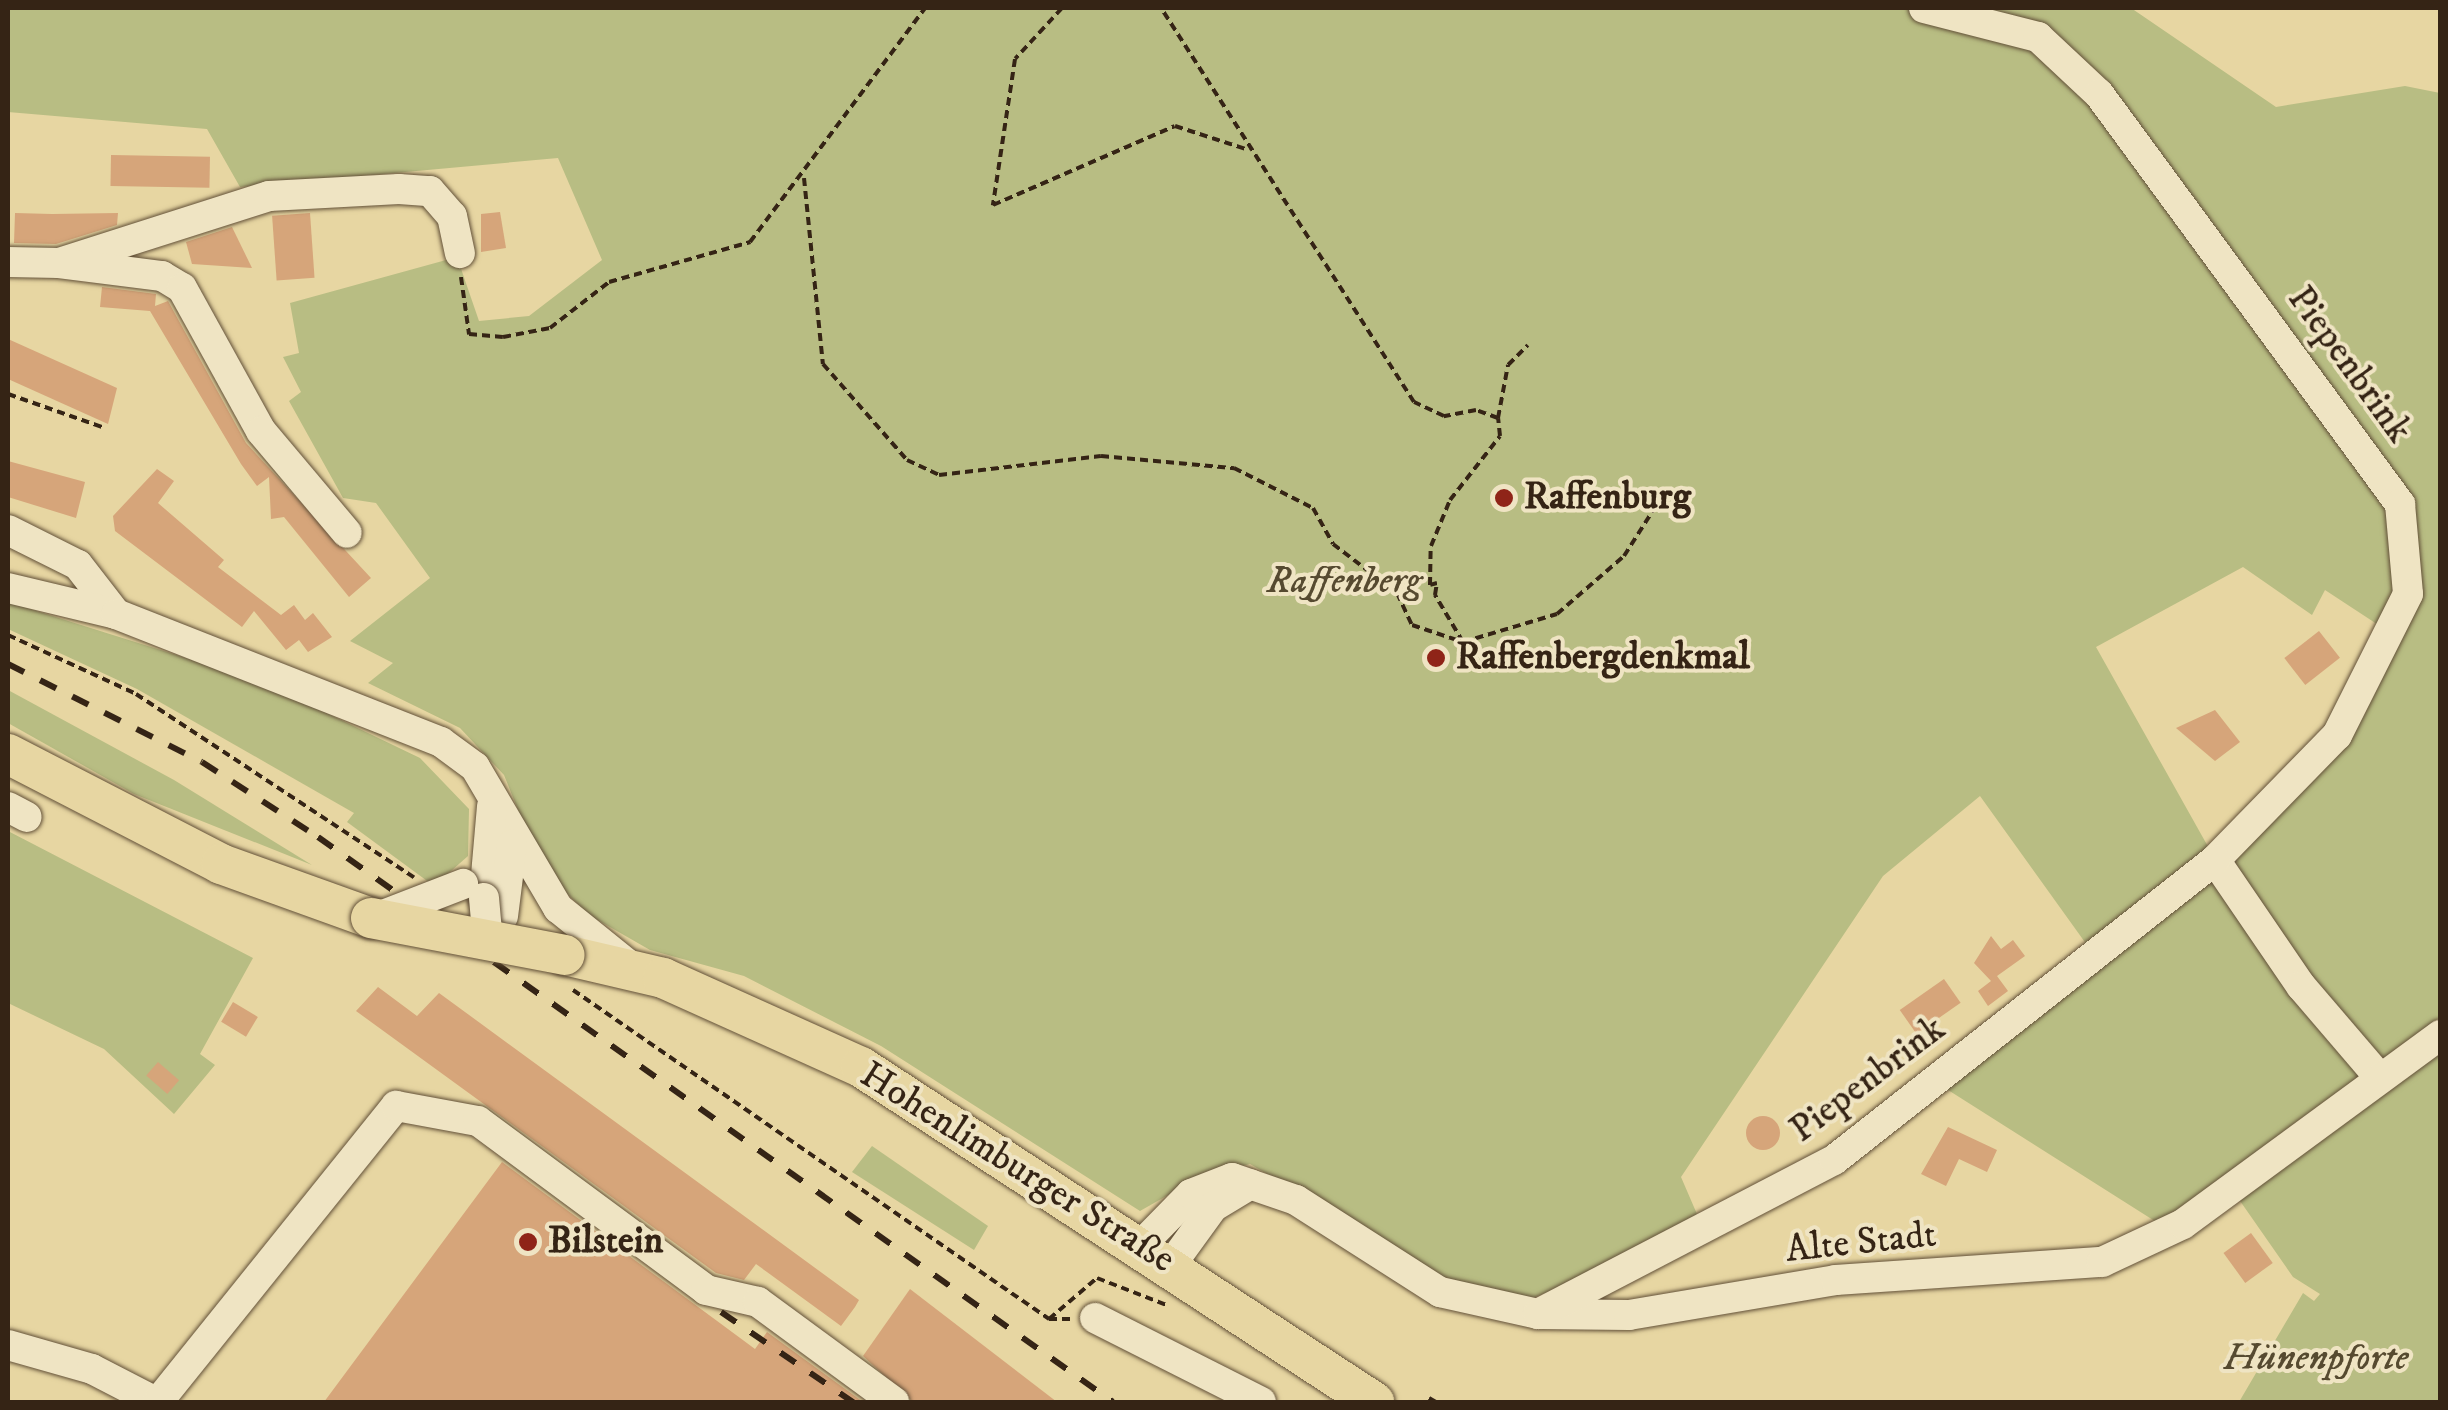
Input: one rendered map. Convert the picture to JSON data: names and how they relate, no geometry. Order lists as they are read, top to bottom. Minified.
{"streets":{"main road":["Hohenlimburger Straße"],"street":["Piepenbrink","Alte Stadt"]},"crossings":[["Piepenbrink","Alte Stadt"],["Hohenlimburger Straße","Alte Stadt"]],"parks":["Raffenberg","Hünenpforte"],"places":["Raffenburg","Raffenbergdenkmal","Bilstein"]}
